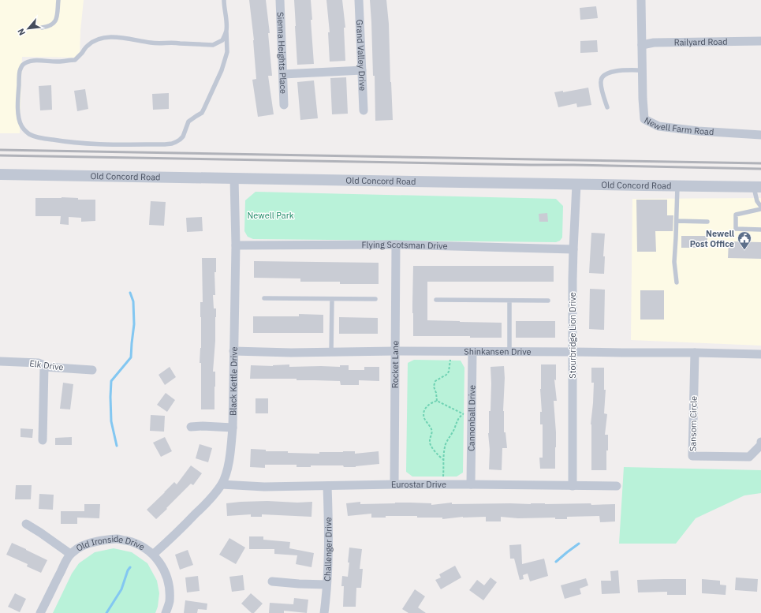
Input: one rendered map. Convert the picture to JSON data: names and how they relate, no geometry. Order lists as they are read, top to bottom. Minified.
{"streets":{"street":["Railyard Road","Sienna Heights Place","Grand Valley Drive","Newell Farm Road","Old Concord Road","Flying Scotsman Drive","Stourbridge Lion Drive","Shinkansen Drive","Rocket Lane","Elk Drive","Black Kettle Drive","Cannonball Drive","Sansom Circle","Eurostar Drive","Challenger Drive","Old Ironside Drive"]},"crossings":[["Old Concord Road","Stourbridge Lion Drive"],["Old Concord Road","Black Kettle Drive"],["Flying Scotsman Drive","Stourbridge Lion Drive"],["Flying Scotsman Drive","Rocket Lane"],["Flying Scotsman Drive","Black Kettle Drive"],["Stourbridge Lion Drive","Shinkansen Drive"],["Stourbridge Lion Drive","Eurostar Drive"],["Shinkansen Drive","Rocket Lane"],["Shinkansen Drive","Black Kettle Drive"],["Shinkansen Drive","Cannonball Drive"],["Shinkansen Drive","Sansom Circle"],["Rocket Lane","Eurostar Drive"],["Black Kettle Drive","Eurostar Drive"],["Black Kettle Drive","Old Ironside Drive"],["Cannonball Drive","Eurostar Drive"],["Eurostar Drive","Challenger Drive"]],"parks":["Newell Park"],"places":{"public building":["Newell Post Office"]},"north":"bottom left"}
